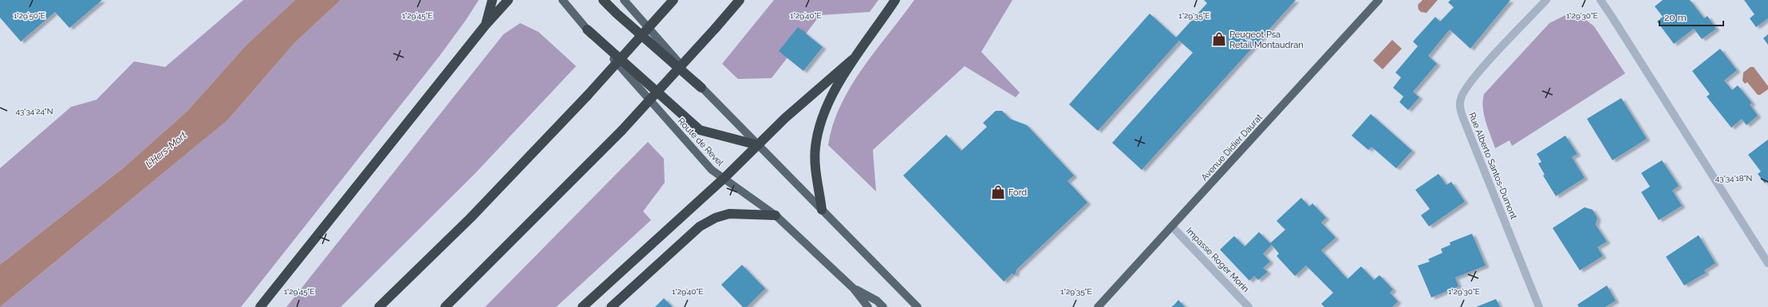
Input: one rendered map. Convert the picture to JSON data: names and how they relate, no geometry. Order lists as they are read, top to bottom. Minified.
{"streets":{"main road":["Route de Revel","Avenue Didier Daurat"],"street":["Rue Alberto Santos-Dumont","Impasse Roger Morin"]},"crossings":[["Avenue Didier Daurat","Impasse Roger Morin"]],"water":["L'Hers-Mort"],"places":{"shop":["Peugeot Psa Retail Montaudran","Ford"]},"scale_bar":"20 m","coordinates":["1°29'50\"E","1°29'45\"E","1°29'40\"E","1°29'35\"E","1°29'30\"E","43°34'24\"N","43°34'18\"N"]}
